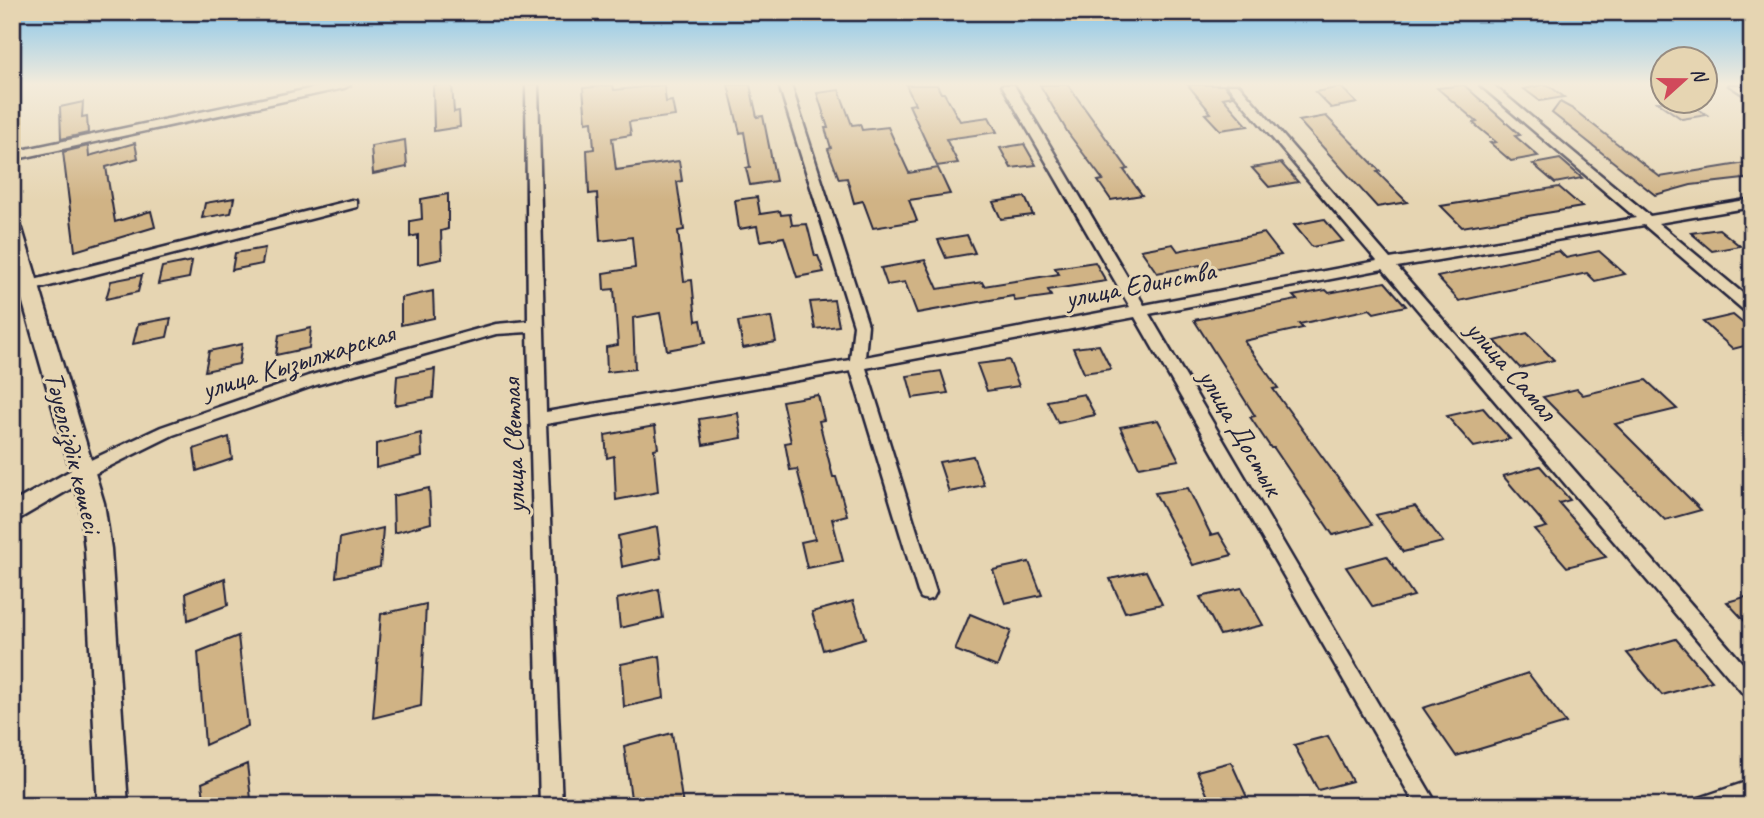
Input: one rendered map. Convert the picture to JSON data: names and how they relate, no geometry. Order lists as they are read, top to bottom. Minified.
{"streets":{"main road":["Тәуелсіздік көшесі"],"street":["улица Единства","улица Кызылжарская","улица Самал","улица Достык","улица Светлая"]},"crossings":[["улица Единства","улица Самал"],["улица Единства","улица Достык"],["улица Единства","улица Светлая"],["улица Кызылжарская","улица Светлая"],["улица Кызылжарская","Тәуелсіздік көшесі"]],"north":"right"}
